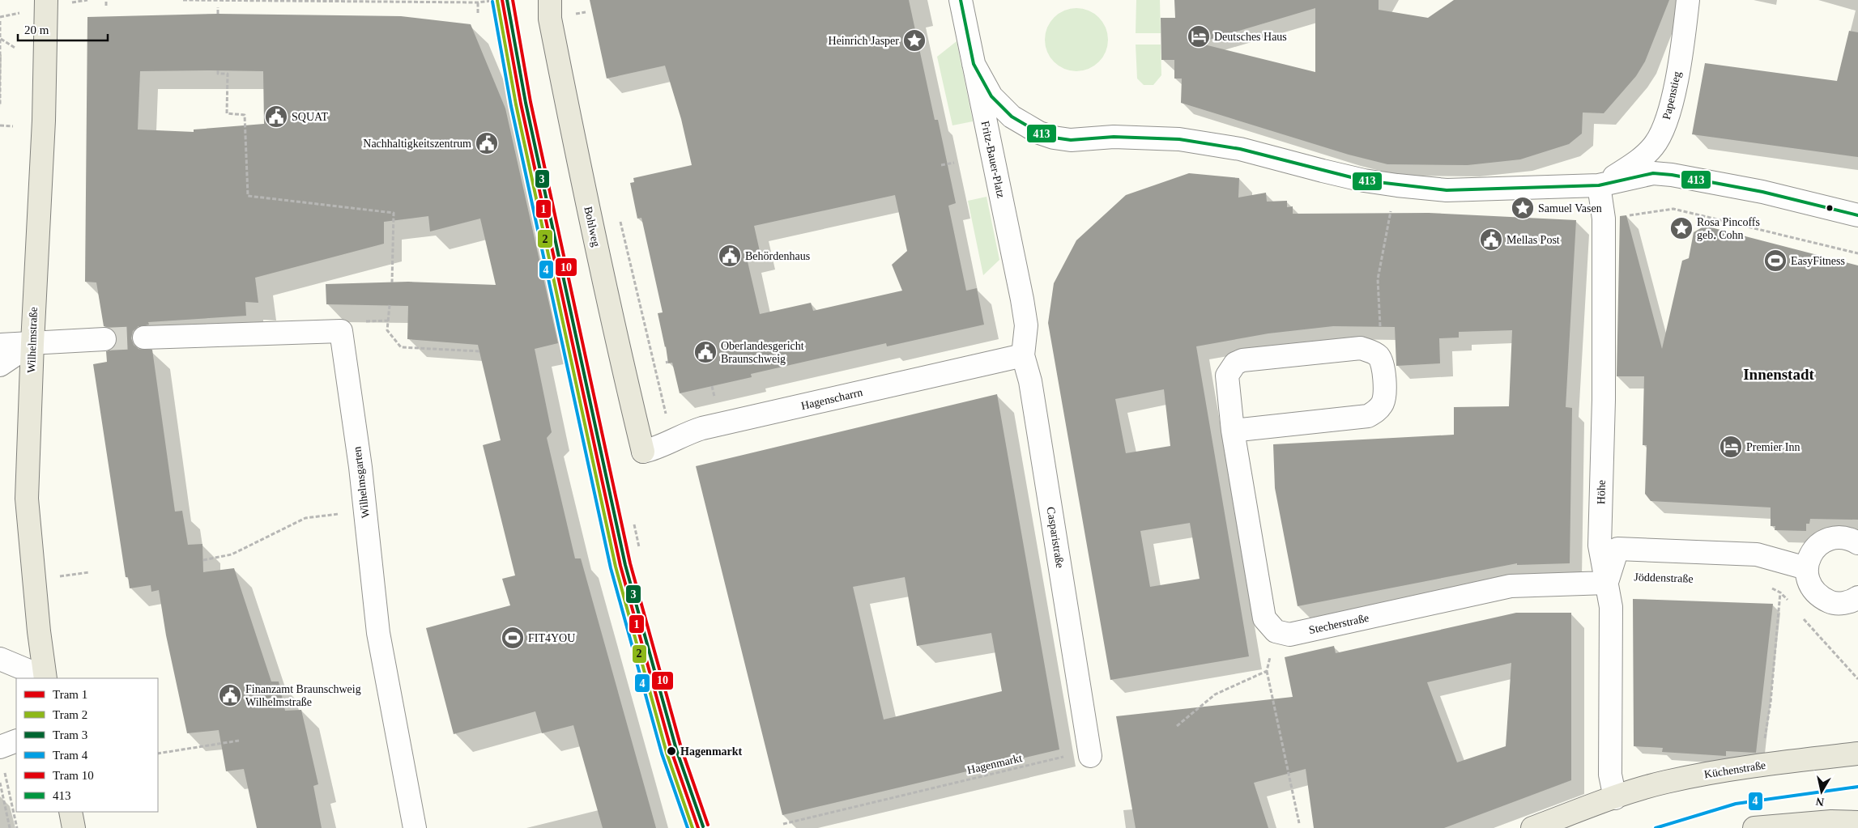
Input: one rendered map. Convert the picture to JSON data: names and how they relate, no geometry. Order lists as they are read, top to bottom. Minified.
{"streets":{"main road":["Bohlweg","Wilhelmstraße","Küchenstraße"],"street":["Papenstieg","Fritz-Bauer-Platz","Hagenscharrn","Wilhelmsgarten","Höhe","Casparistraße","Stecherstraße"],"path":["Hagenmarkt"]},"crossings":[["Papenstieg","Höhe"],["Fritz-Bauer-Platz","Casparistraße"],["Bohlweg","Hagenscharrn"],["Hagenscharrn","Casparistraße"],["Höhe","Stecherstraße"],["Höhe","Küchenstraße"]],"districts":["Innenstadt"],"places":{"hotel":["Deutsches Haus","Premier Inn"],"place":["Heinrich Jasper","Samuel Vasen","Rosa Pincoffs geb. Cohn"],"public building":["SQUAT","Nachhaltigkeitszentrum","Mellas Post","Behördenhaus","Oberlandesgericht Braunschweig","Finanzamt Braunschweig Wilhelmstraße"],"sports":["EasyFitness","FIT4YOU"],"other":["Hagenmarkt"]},"lines":["tram line 1","tram line 3","tram line 10","transit line 413","tram line 2","tram line 4"],"legend":["Tram 1","Tram 2","Tram 3","Tram 4","Tram 10","413"],"scale_bar":"20 m","north":"bottom"}
